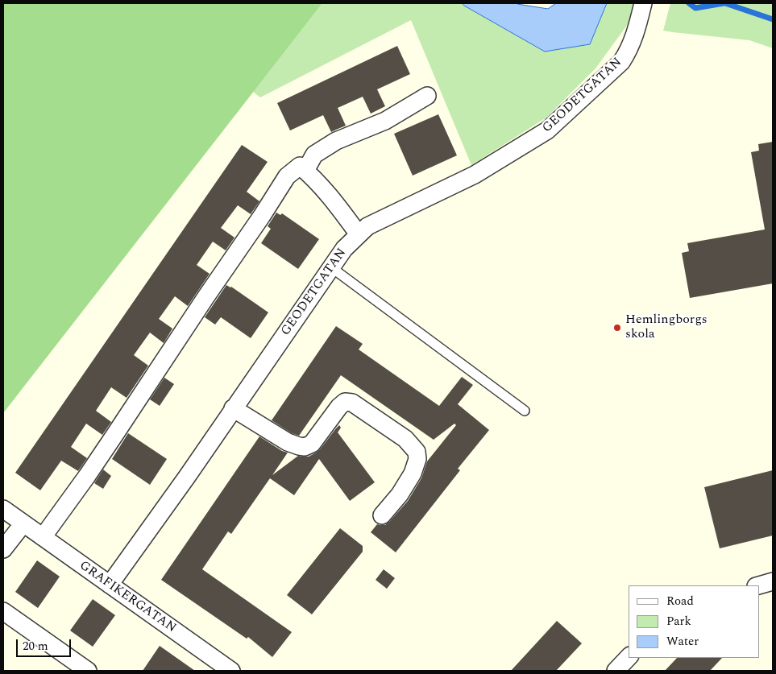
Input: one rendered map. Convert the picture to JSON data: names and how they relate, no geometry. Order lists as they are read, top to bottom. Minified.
{"streets":{"street":["GEODETGATAN","GRAFIKERGATAN"]},"crossings":[["GEODETGATAN","GRAFIKERGATAN"]],"places":["Hemlingborgs skola"],"legend":["Road","Park","Water"],"scale_bar":"20 m"}
